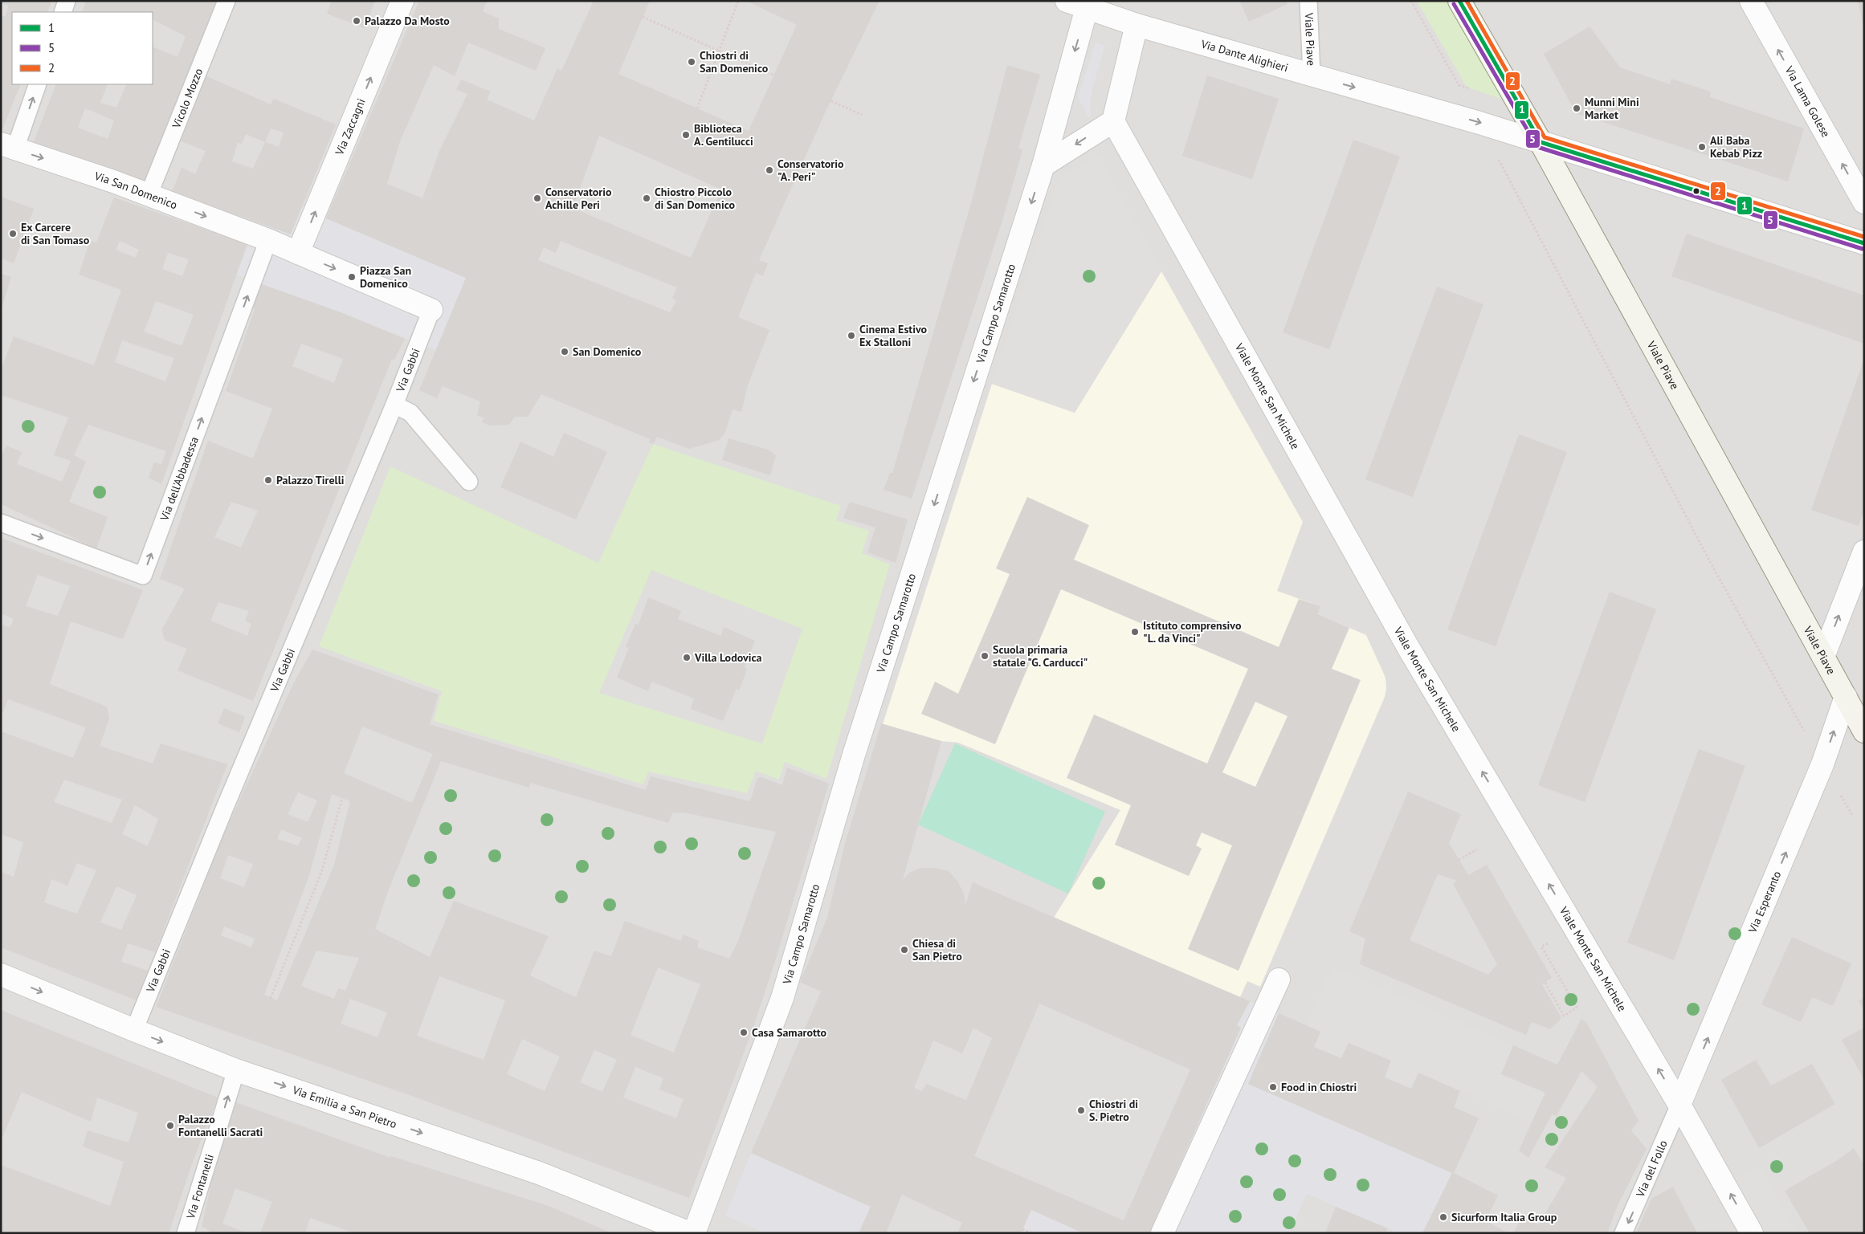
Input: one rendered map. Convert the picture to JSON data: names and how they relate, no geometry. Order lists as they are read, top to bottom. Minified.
{"streets":{"main road":["Viale Piave"],"street":["Via Dante Alighieri","Via Lama Golese","Via Zaccagni","Via San Domenico","Via Campo Samarotto","Viale Monte San Michele","Via Esperanto","Via Emilia a San Pietro"],"lane":["Vicolo Mozzo","Via Gabbi","Via dell'Abbadessa","Via del Follo","Via Fontanelli"]},"crossings":[["Viale Piave","Via Dante Alighieri"],["Viale Piave","Via Esperanto"],["Via Dante Alighieri","Via Campo Samarotto"],["Vicolo Mozzo","Via San Domenico"],["Via San Domenico","Via dell'Abbadessa"],["Via Gabbi","Via Emilia a San Pietro"],["Viale Monte San Michele","Via Esperanto"],["Viale Monte San Michele","Via del Follo"],["Via Esperanto","Via del Follo"],["Via Emilia a San Pietro","Via Fontanelli"]],"one_way":["Via Lama Golese","Via Zaccagni","Via San Domenico","Via Campo Samarotto","Viale Monte San Michele","Via Esperanto","Via Emilia a San Pietro","Via del Follo","Via Fontanelli"],"places":["Palazzo Da Mosto","Chiostri di San Domenico","Munni Mini Market","Biblioteca A. Gentilucci","Ali Baba Kebab Pizz","Conservatorio \"A. Peri\"","Conservatorio Achille Peri","Chiostro Piccolo di San Domenico","Ex Carcere di San Tomaso","Piazza San Domenico","Cinema Estivo Ex Stalloni","San Domenico","Palazzo Tirelli","Istituto comprensivo \"L. da Vinci\"","Scuola primaria statale \"G. Carducci\"","Villa Lodovica","Chiesa di San Pietro","Casa Samarotto","Food in Chiostri","Chiostri di S. Pietro","Palazzo Fontanelli Sacrati","Sicurform Italia Group"],"lines":["transit line 1","transit line 2","transit line 5"],"legend":["1","5","2"]}
